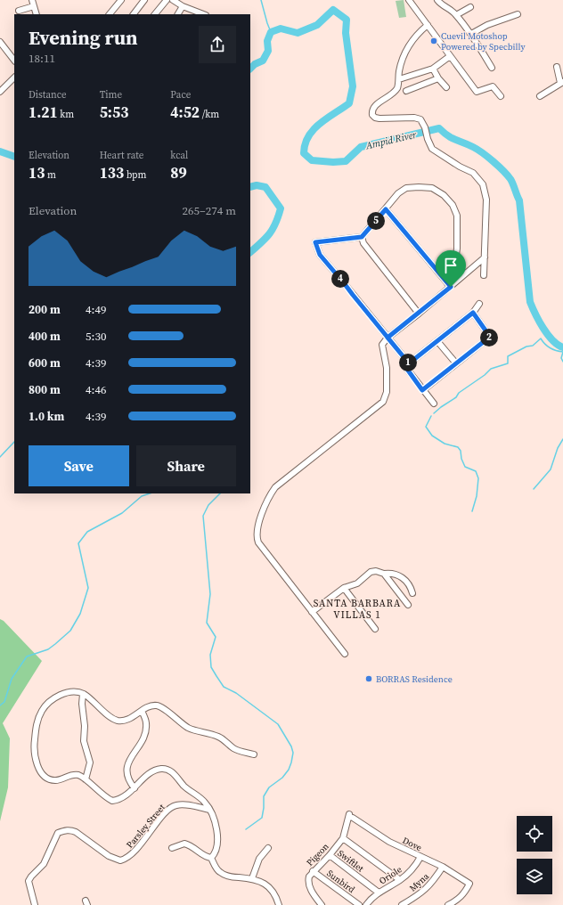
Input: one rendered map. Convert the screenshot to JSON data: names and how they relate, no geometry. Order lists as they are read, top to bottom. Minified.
{"streets":{"street":["Parsley Street","Dove","Pigeon","Swiftlet","Oriole","Sunbird","Myna"]},"crossings":[["Dove","Pigeon"],["Dove","Oriole"],["Dove","Myna"],["Pigeon","Swiftlet"],["Pigeon","Sunbird"],["Swiftlet","Oriole"]],"districts":["SANTA BARBARA VILLAS 1"],"water":["Ampid River"],"places":["Cuevil Motoshop Powered by Specbilly","BORRAS Residence"],"page":{"heading":["Evening run","18:11"],"stats":[["Distance","1.21 km"],["Time","5:53"],["Pace","4:52 /km"],["Elevation","13 m"],["Heart rate","133 bpm"],["kcal","89"]],"chart":["Elevation","265–274 m"],"pins":["5","4","2","1"],"list":[{"name":"200 m","note":"4:49"},{"name":"400 m","note":"5:30"},{"name":"600 m","note":"4:39"},{"name":"800 m","note":"4:46"},{"name":"1.0 km","note":"4:39"}],"buttons":["Save","Share"]}}
